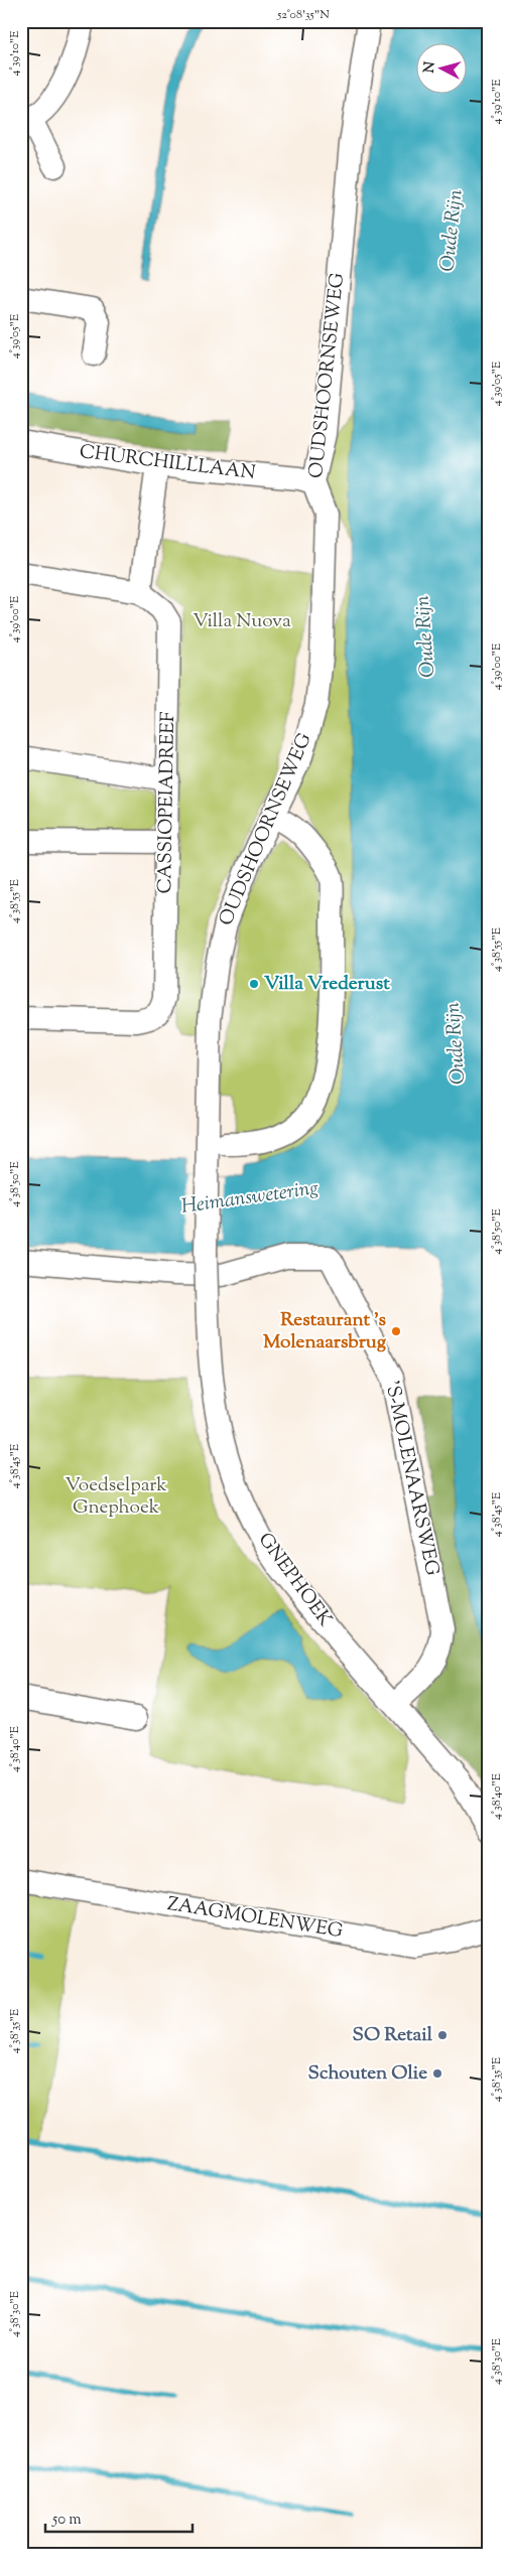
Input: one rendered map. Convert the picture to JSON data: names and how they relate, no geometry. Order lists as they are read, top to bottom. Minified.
{"streets":{"street":["OUDSHOORNSEWEG","CHURCHILLLAAN","CASSIOPEIADREEF","'S-MOLENAARSWEG","GNEPHOEK","ZAAGMOLENWEG"]},"crossings":[["OUDSHOORNSEWEG","CHURCHILLLAAN"],["OUDSHOORNSEWEG","GNEPHOEK"],["'S-MOLENAARSWEG","GNEPHOEK"]],"water":["Oude Rijn","Heimanswetering"],"parks":["Villa Nuova","Voedselpark Gnephoek"],"places":["Villa Vrederust","Restaurant 's Molenaarsbrug","SO Retail","Schouten Olie"],"scale_bar":"50 m","north":"left","coordinates":["52°08'35\"N","4°39'10\"E","4°39'05\"E","4°39'00\"E","4°38'55\"E","4°38'50\"E","4°38'45\"E","4°38'40\"E","4°38'35\"E","4°38'30\"E"]}
